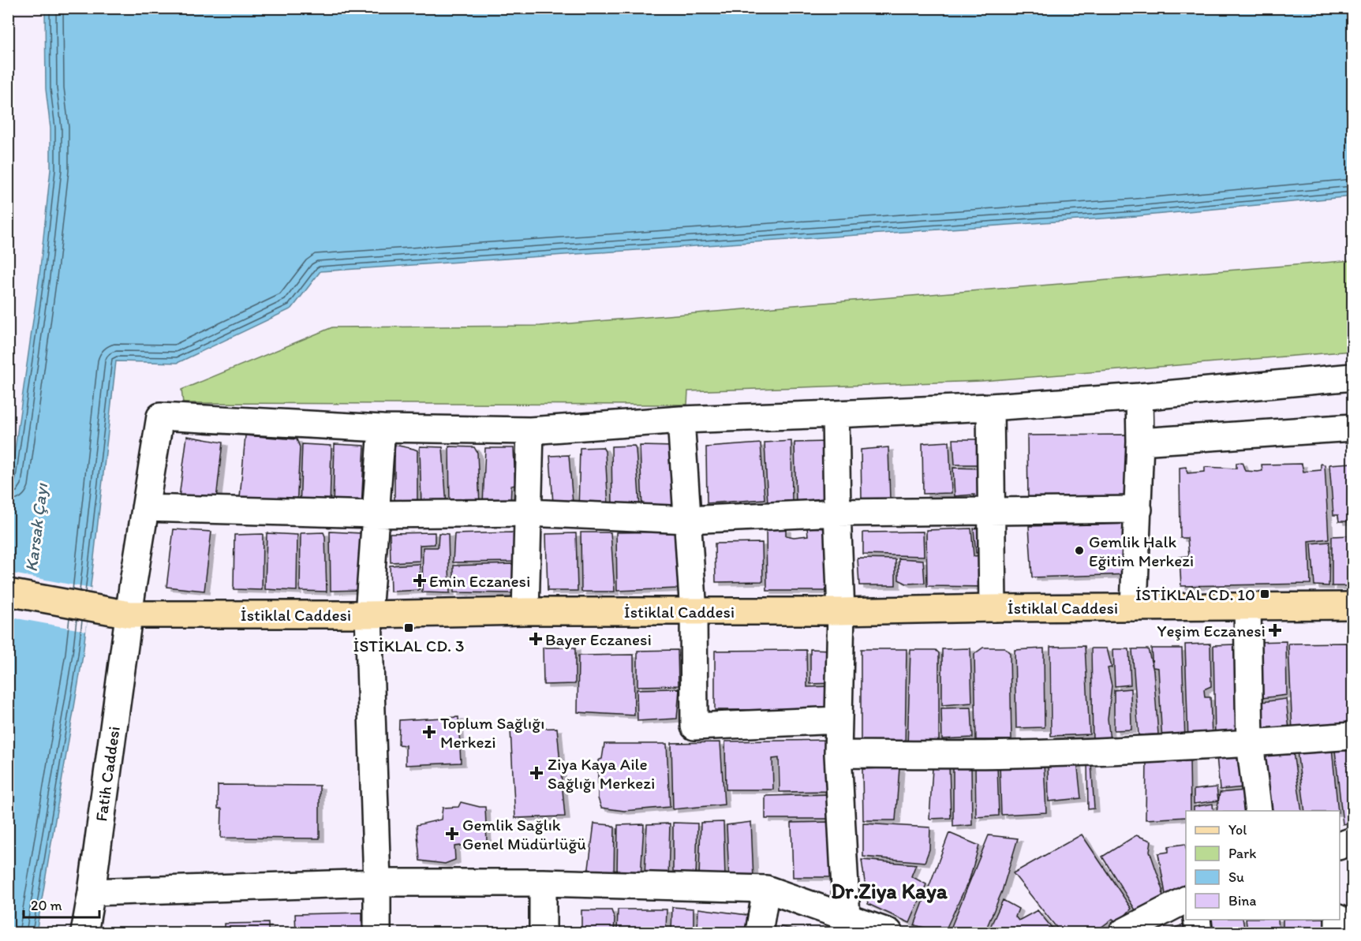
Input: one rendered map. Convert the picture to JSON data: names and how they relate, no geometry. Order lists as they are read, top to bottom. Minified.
{"streets":{"main road":["İstiklal Caddesi"],"street":["Fatih Caddesi"]},"crossings":[["İstiklal Caddesi","Fatih Caddesi"]],"districts":["Dr.Ziya Kaya"],"water":["Karsak Çayı"],"places":{"other":["Gemlik Halk Eğitim Merkezi"],"health":["Emin Eczanesi","Yeşim Eczanesi","Bayer Eczanesi","Toplum Sağlığı Merkezi","Ziya Kaya Aile Sağlığı Merkezi","Gemlik Sağlık Genel Müdürlüğü"],"transit":["İSTİKLAL CD. 10","İSTİKLAL CD. 3"]},"legend":["Yol","Park","Su","Bina"],"scale_bar":"20 m"}
